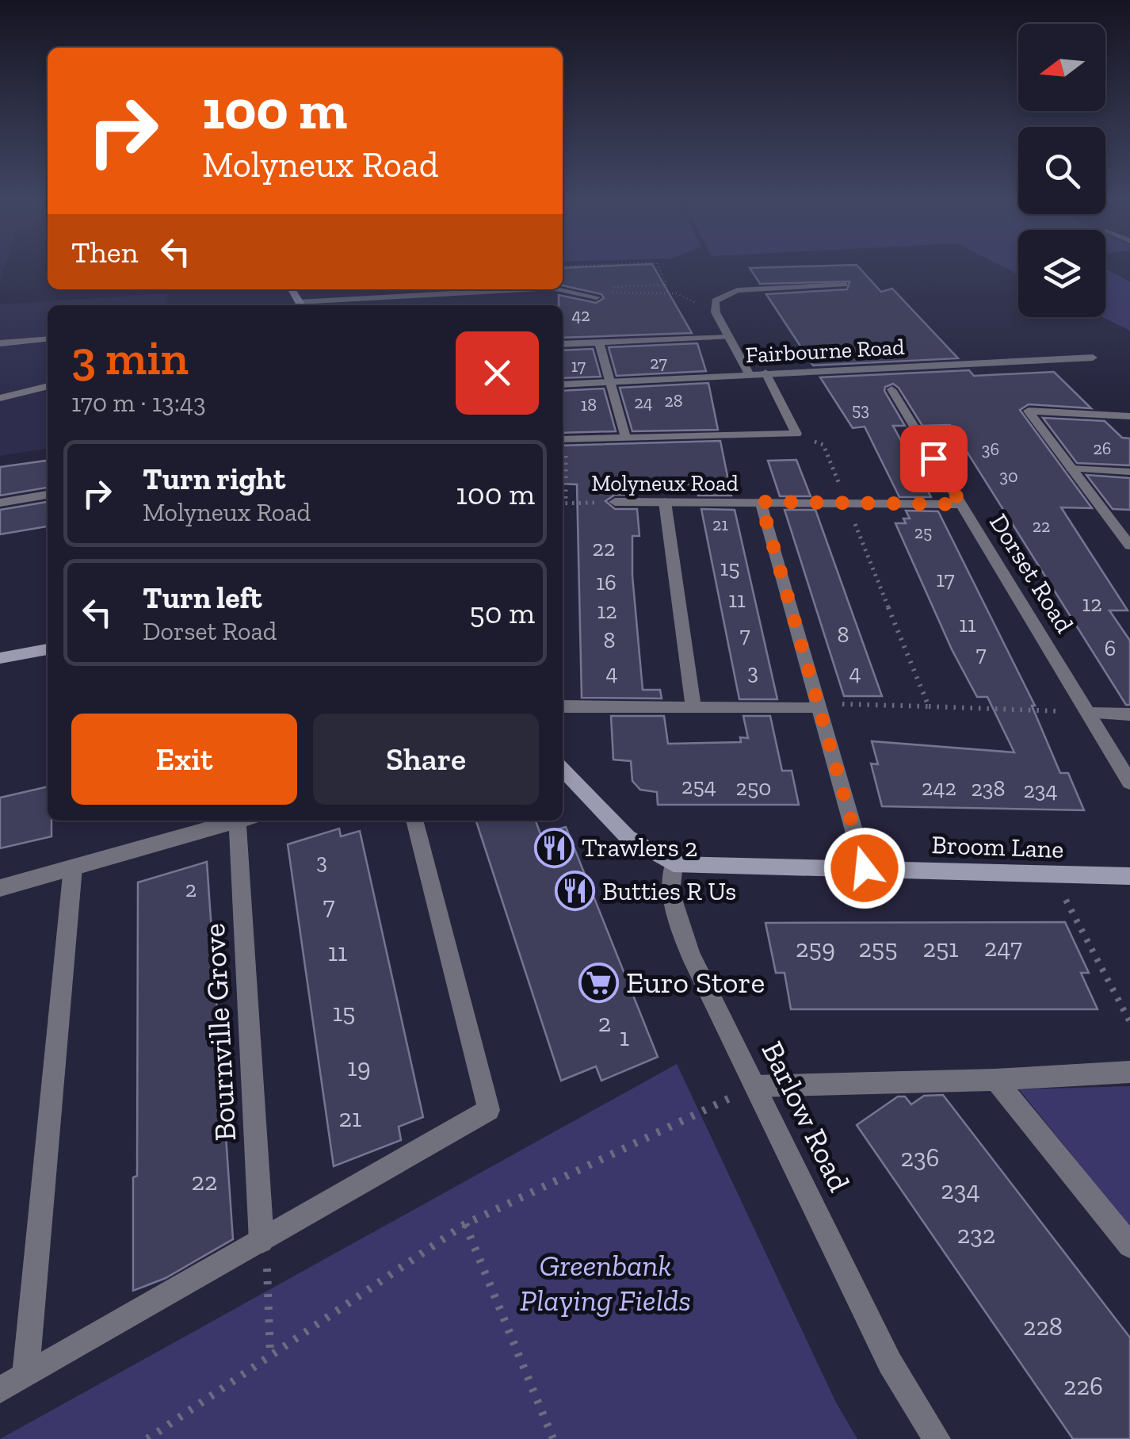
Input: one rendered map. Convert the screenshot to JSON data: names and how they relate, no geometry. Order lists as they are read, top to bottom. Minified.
{"streets":{"main road":["Broom Lane"],"street":["Fairbourne Road","Molyneux Road","Dorset Road","Bournville Grove","Barlow Road"]},"crossings":[["Molyneux Road","Dorset Road"],["Broom Lane","Barlow Road"]],"parks":["Greenbank Playing Fields"],"places":{"restaurant":["Trawlers 2","Butties R Us"],"supermarket":["Euro Store"]},"house_numbers":["42","27","17","28","24","18","53","26","36","30","21","22","25","22","15","17","16","11","12","12","11","7","8","8","6","7","3","4","4","254","250","242","238","234","3","2","7","247","259","255","251","11","15","2","1","19","21","236","22","234","232","228","226"],"north":"left","page":{"turn":["100 m","Molyneux Road"],"then":"Then","heading":["3 min","170 m · 13:43"],"list":[{"name":"Turn right","note":"Molyneux Road","value":"100 m"},{"name":"Turn left","note":"Dorset Road","value":"50 m"}],"buttons":["Exit","Share"]}}
